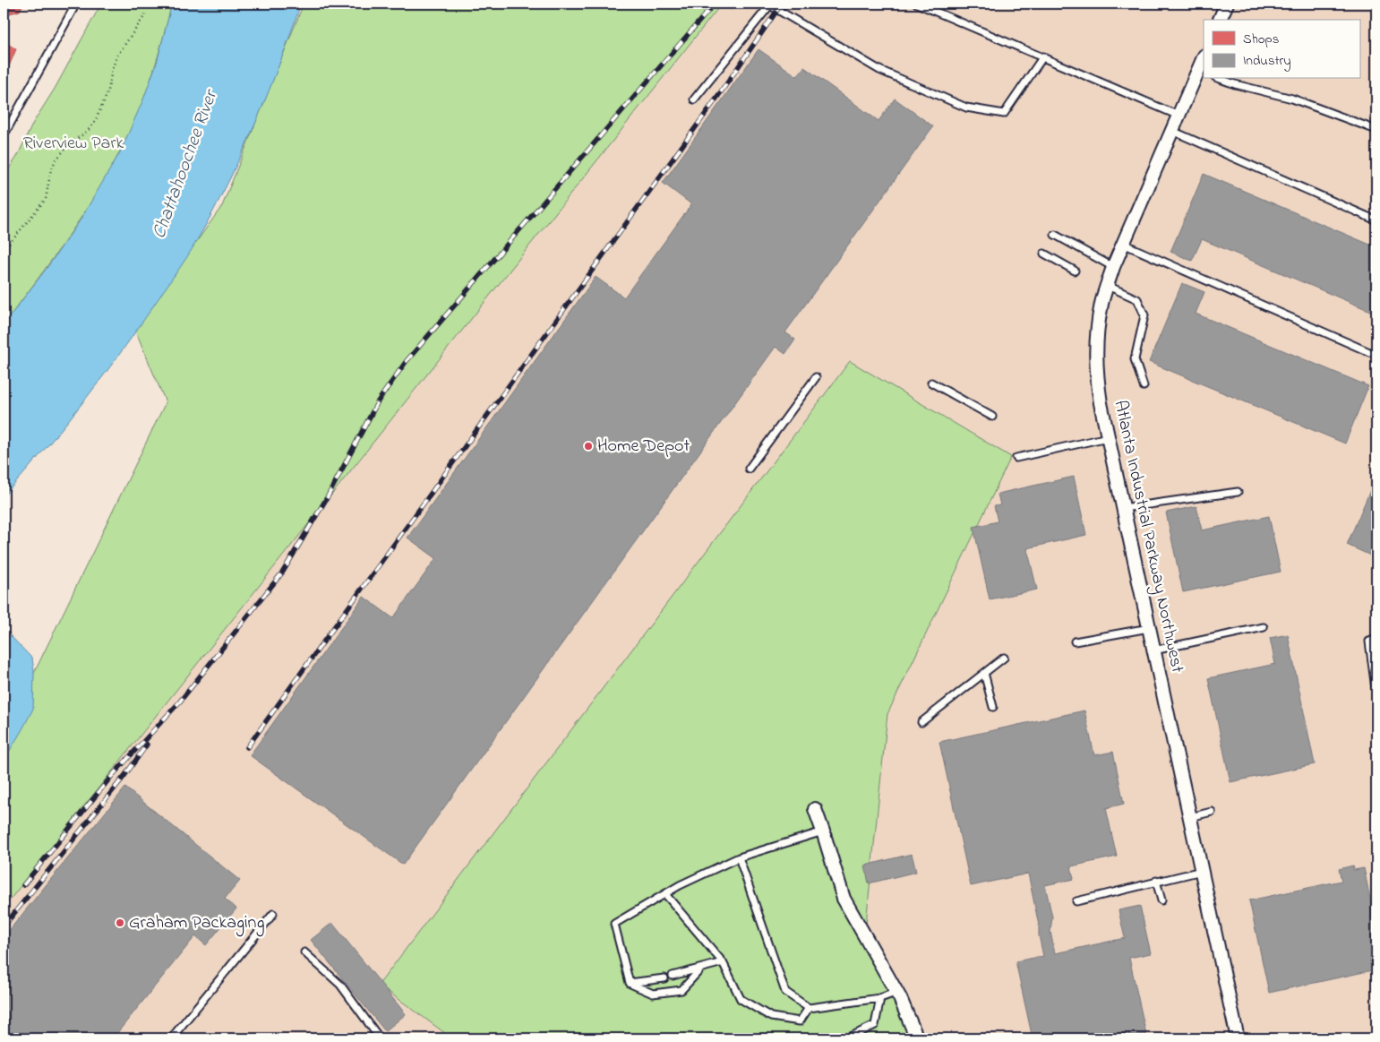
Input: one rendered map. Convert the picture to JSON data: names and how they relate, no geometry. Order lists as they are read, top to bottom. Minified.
{"streets":{"street":["Atlanta Industrial Parkway Northwest"]},"water":["Chattahoochee River"],"parks":["Riverview Park"],"places":["Home Depot","Graham Packaging"],"legend":["Shops","Industry"]}
